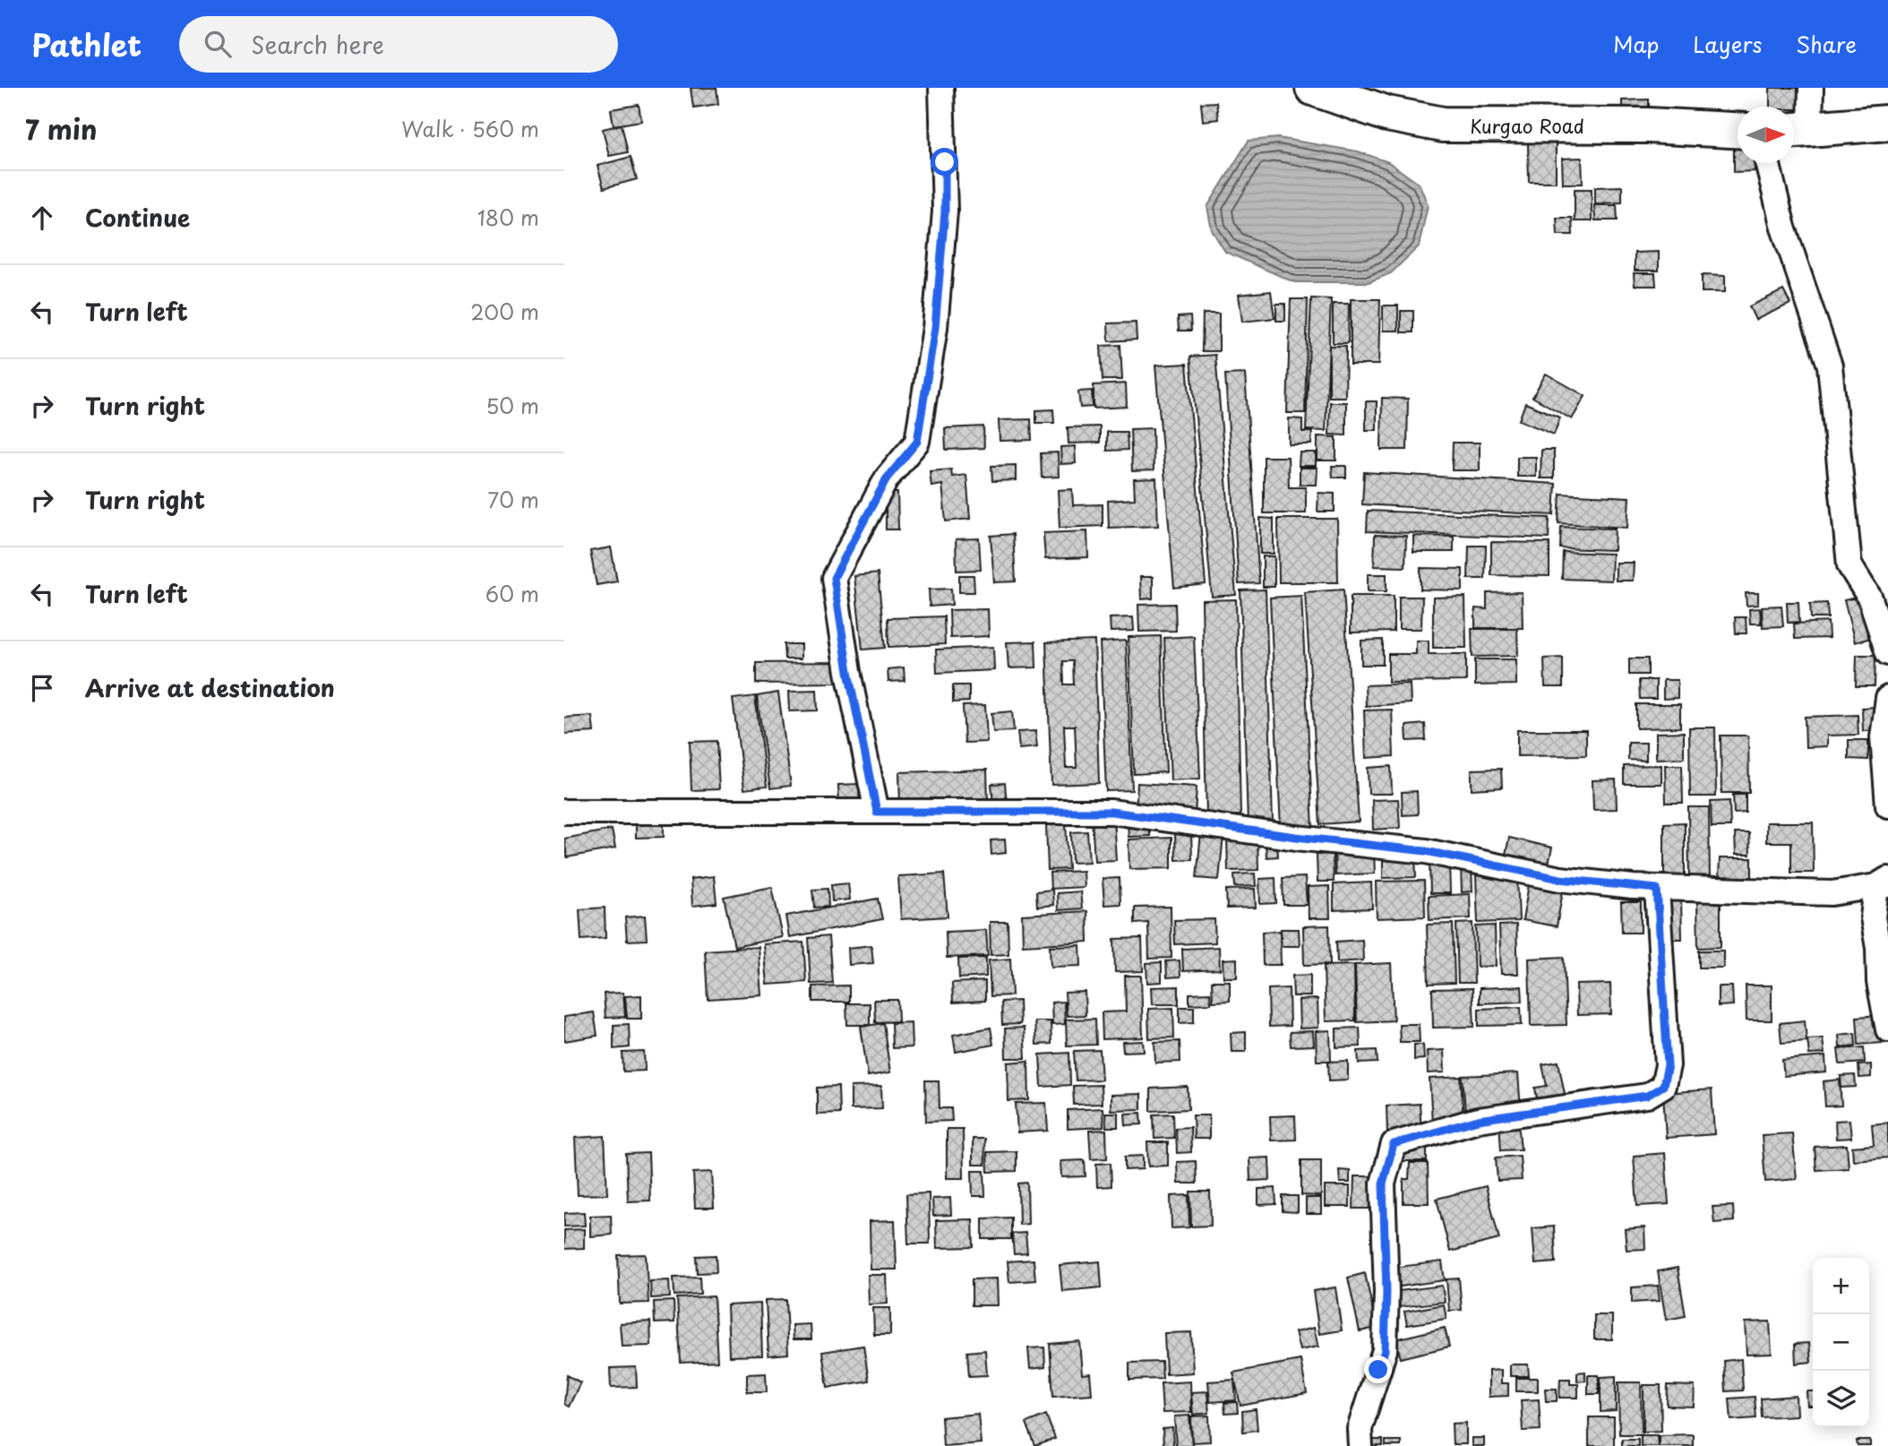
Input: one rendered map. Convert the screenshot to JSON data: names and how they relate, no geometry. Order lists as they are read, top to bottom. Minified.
{"streets":{"street":["Kurgao Road"]},"north":"right","page":{"header":"Pathlet","search":"Search here","nav":["Map","Layers","Share"],"heading":["7 min","Walk · 560 m"],"list":[["Continue","180 m"],["Turn left","200 m"],["Turn right","50 m"],["Turn right","70 m"],["Turn left","60 m"],"Arrive at destination"],"map_buttons":["+","−"]}}
